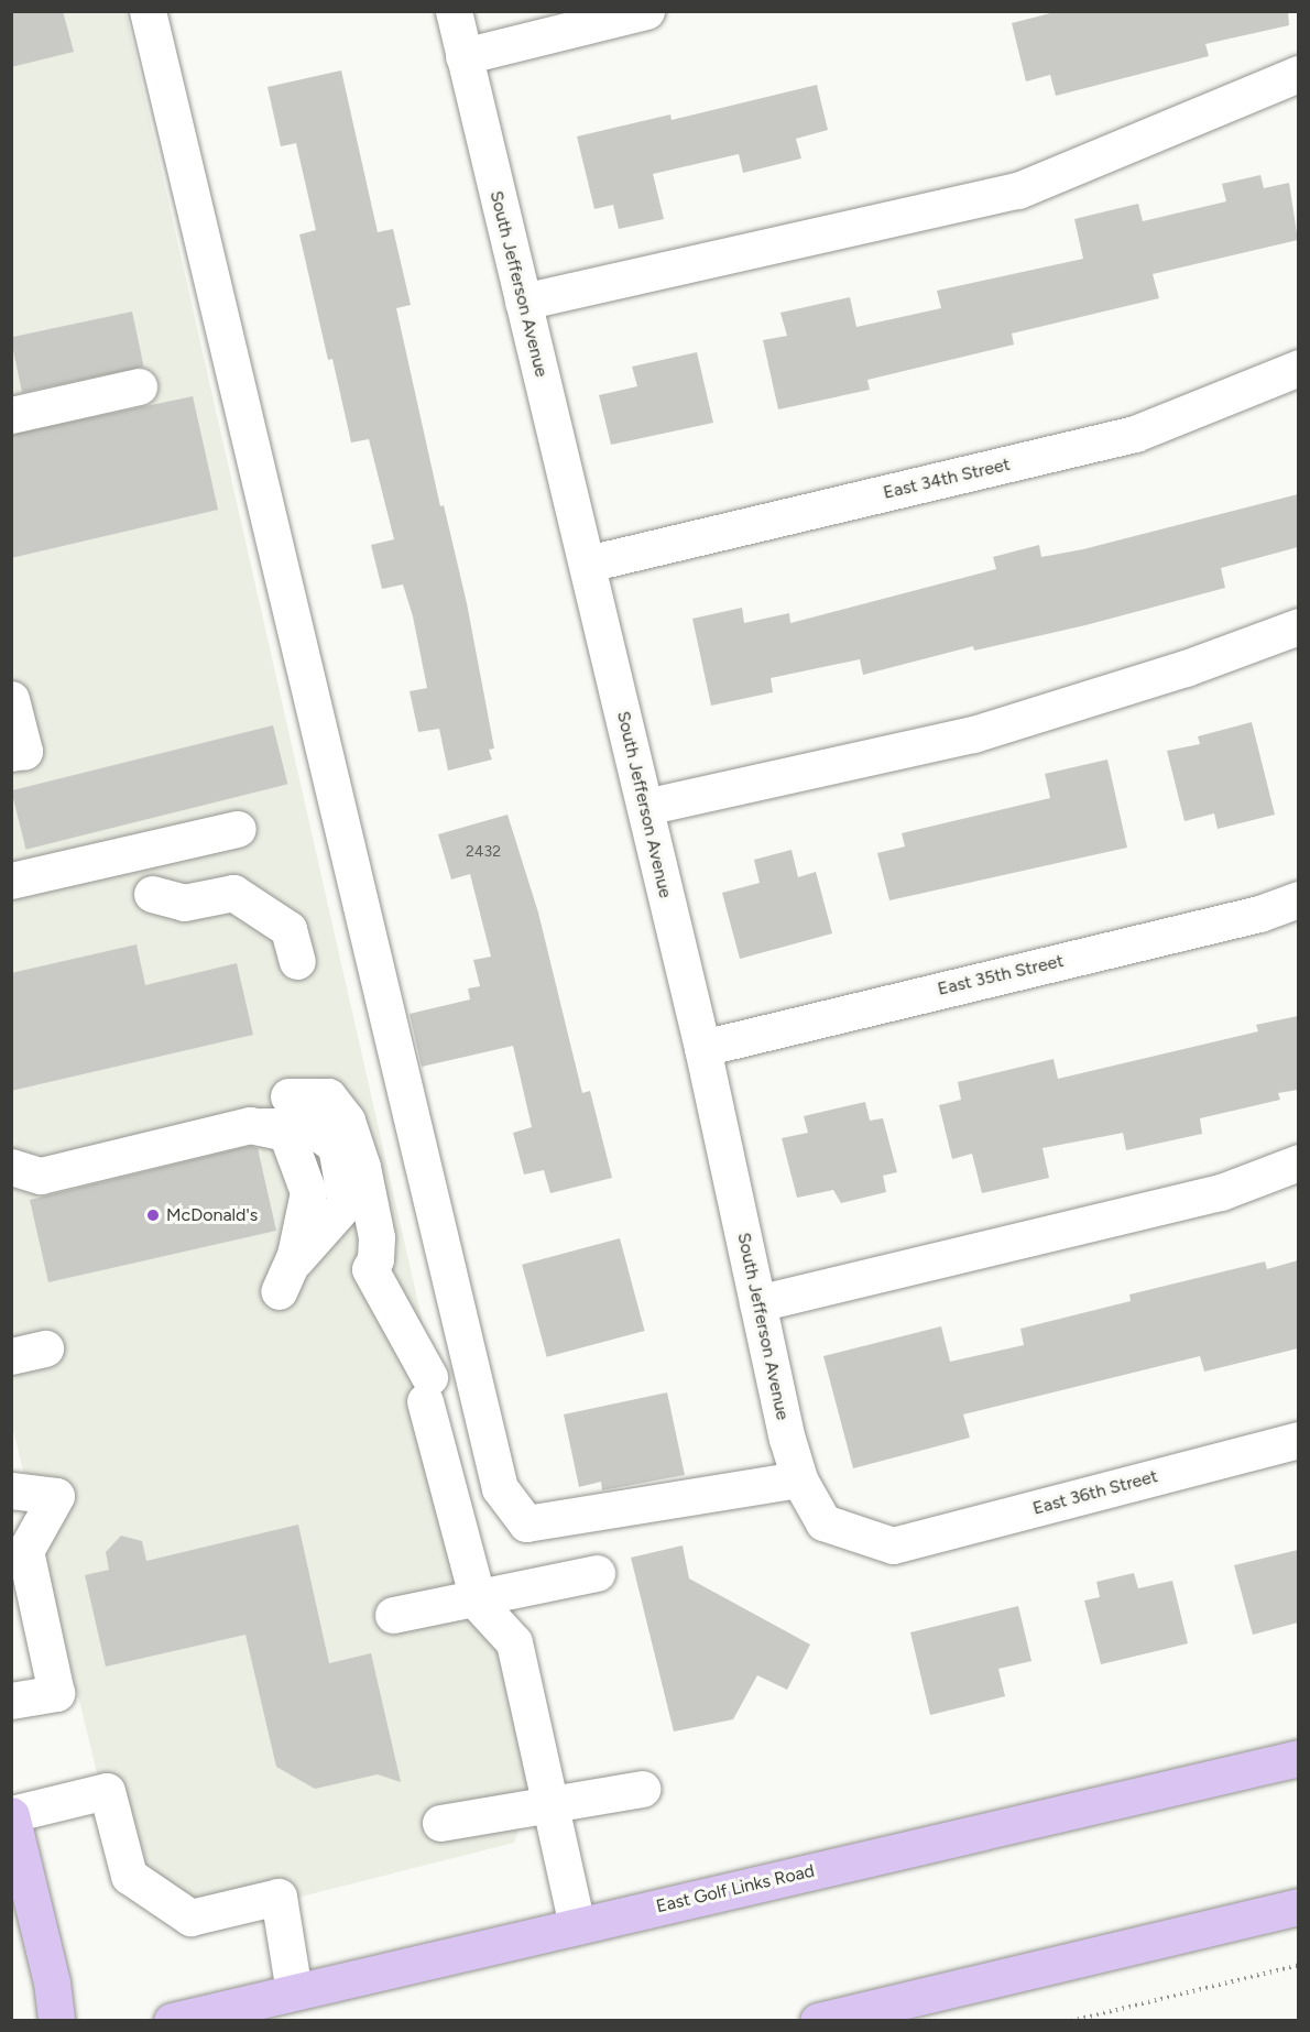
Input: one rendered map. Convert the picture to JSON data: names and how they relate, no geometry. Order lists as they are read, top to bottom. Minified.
{"streets":{"main road":["East Golf Links Road"],"street":["South Jefferson Avenue","East 34th Street","East 35th Street","East 36th Street"]},"crossings":[["South Jefferson Avenue","East 34th Street"],["South Jefferson Avenue","East 35th Street"],["South Jefferson Avenue","East 36th Street"]],"places":["McDonald's"],"house_numbers":["2432"]}
